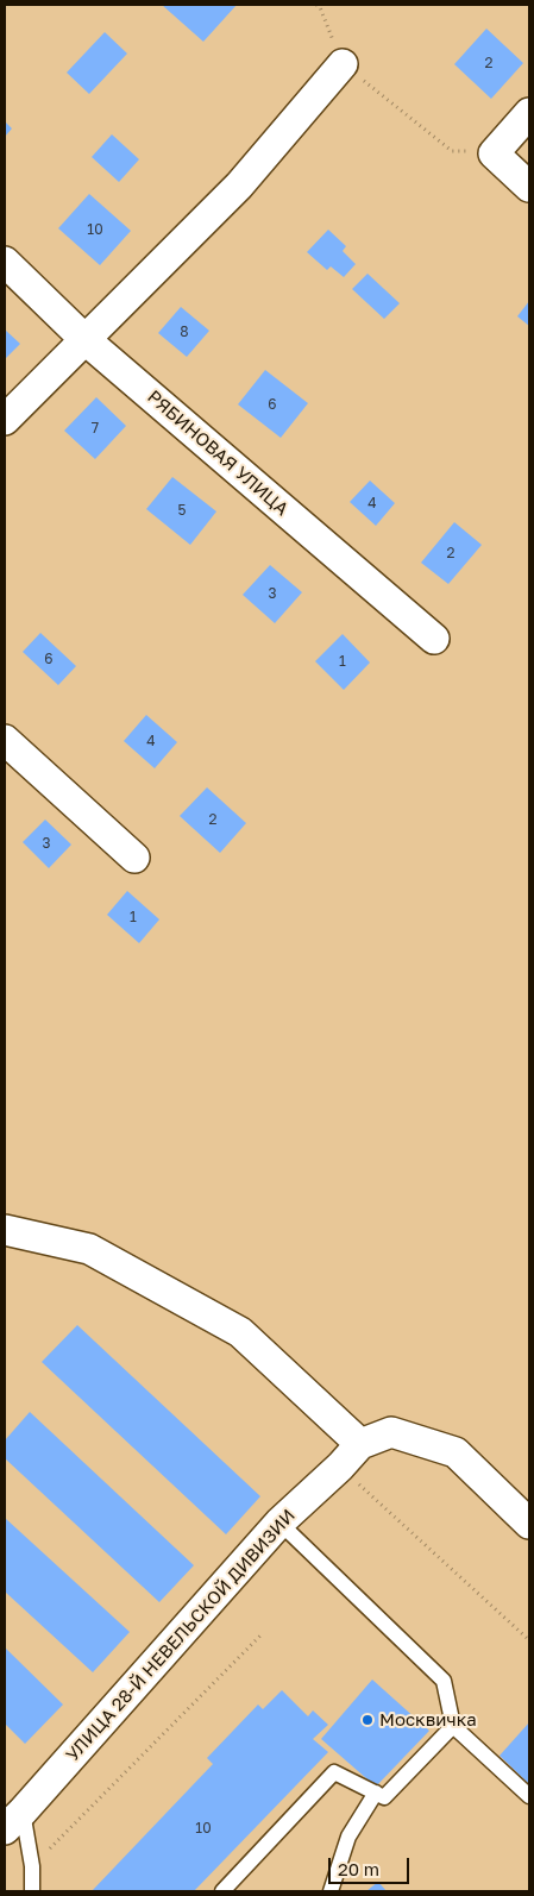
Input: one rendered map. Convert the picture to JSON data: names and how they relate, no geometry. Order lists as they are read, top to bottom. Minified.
{"streets":{"street":["РЯБИНОВАЯ УЛИЦА","УЛИЦА 28-Й НЕВЕЛЬСКОЙ ДИВИЗИИ"]},"places":["Москвичка"],"house_numbers":["2","10","8","6","7","4","5","2","3","6","1","4","2","3","1","10"],"scale_bar":"20 m"}
